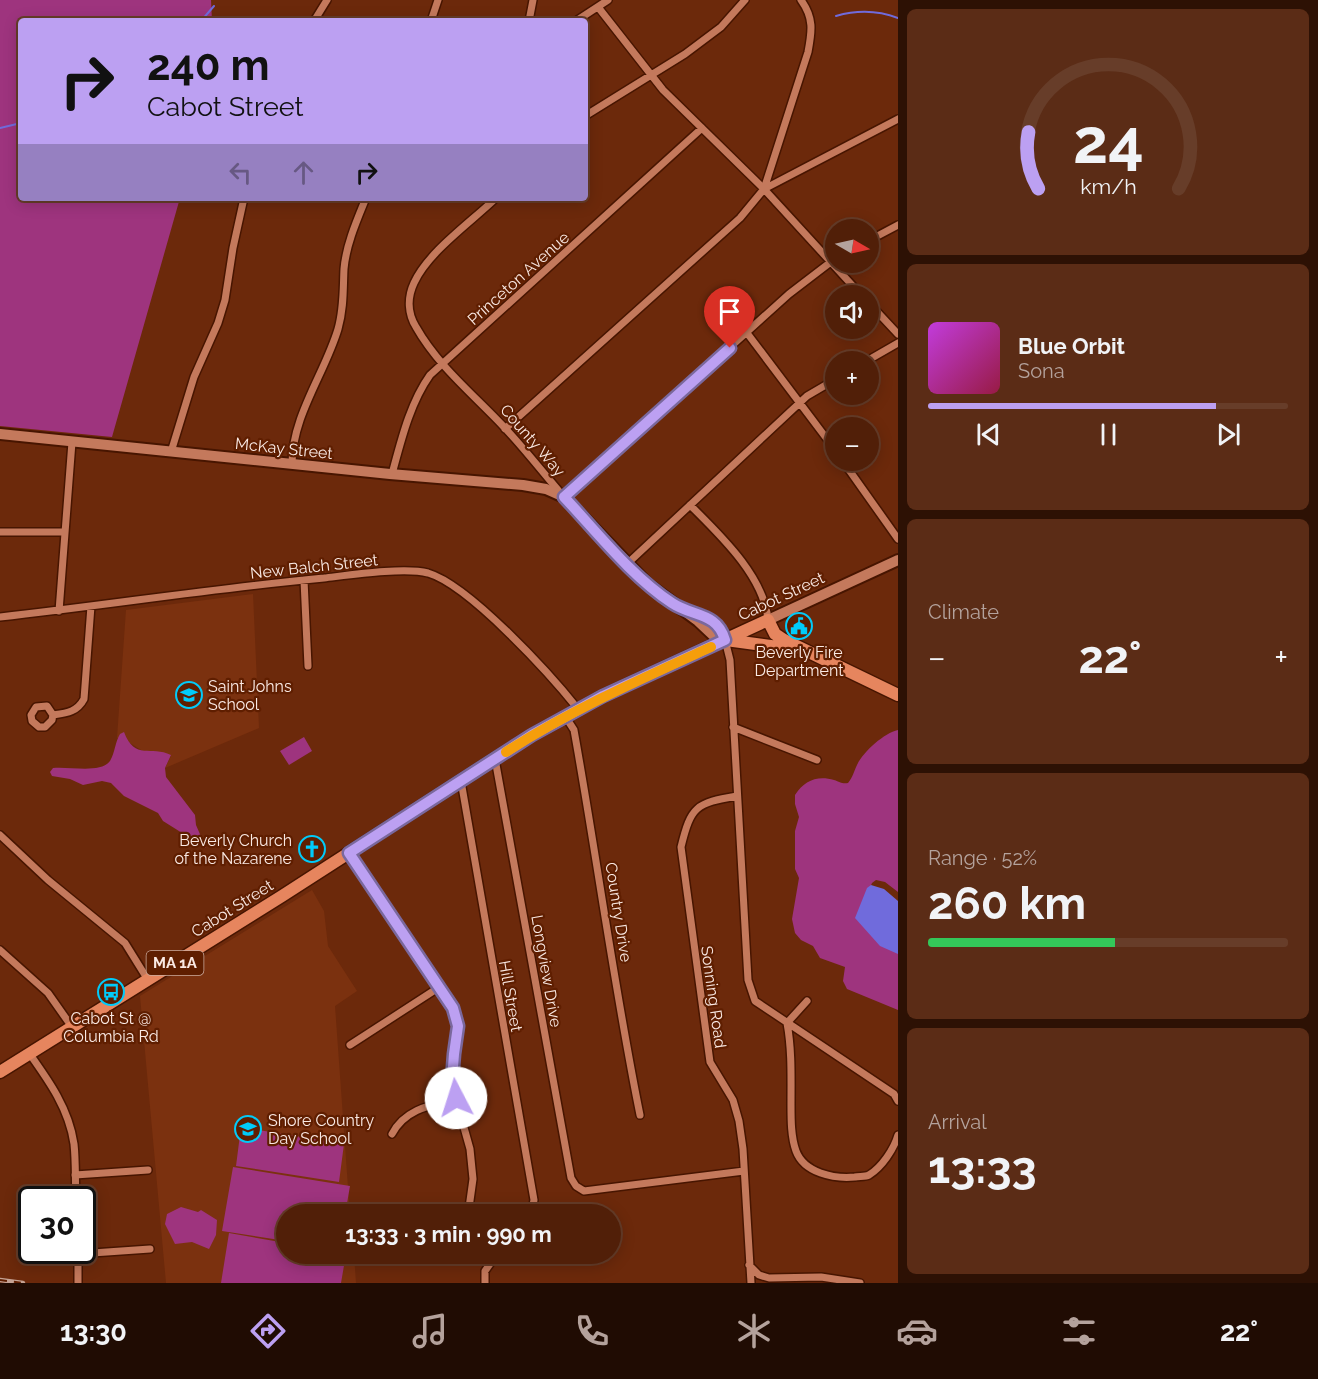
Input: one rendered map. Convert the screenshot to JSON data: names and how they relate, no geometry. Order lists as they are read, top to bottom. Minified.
{"streets":{"highway":["Cabot Street","MA 1A"],"main road":["County Way","McKay Street"],"street":["Princeton Avenue","New Balch Street","Country Drive","Longview Drive","Hill Street","Sonning Road"]},"crossings":[["Princeton Avenue","County Way"],["Princeton Avenue","McKay Street"],["County Way","McKay Street"],["County Way","Cabot Street"],["New Balch Street","Cabot Street"],["Cabot Street","Country Drive"],["Cabot Street","Longview Drive"],["Cabot Street","Hill Street"],["Longview Drive","Sonning Road"]],"places":{"public building":["Beverly Fire Department"],"school or university":["Saint Johns School","Shore Country Day School"],"church":["Beverly Church of the Nazarene"],"bus stop":["Cabot St @ Columbia Rd"]},"north":"right","page":{"turn":["240 m","Cabot Street"],"map_buttons":["+","−"],"song":["Blue Orbit","Sona"],"tile":["Climate",["Range · 52%","260 km"],["Arrival","13:33"]],"heat":["−","22°","+"],"limit":"30","trip":"13:33 · 3 min · 990 m","tabs":["13:30","22°"],"gauge":["24","km/h"]}}
